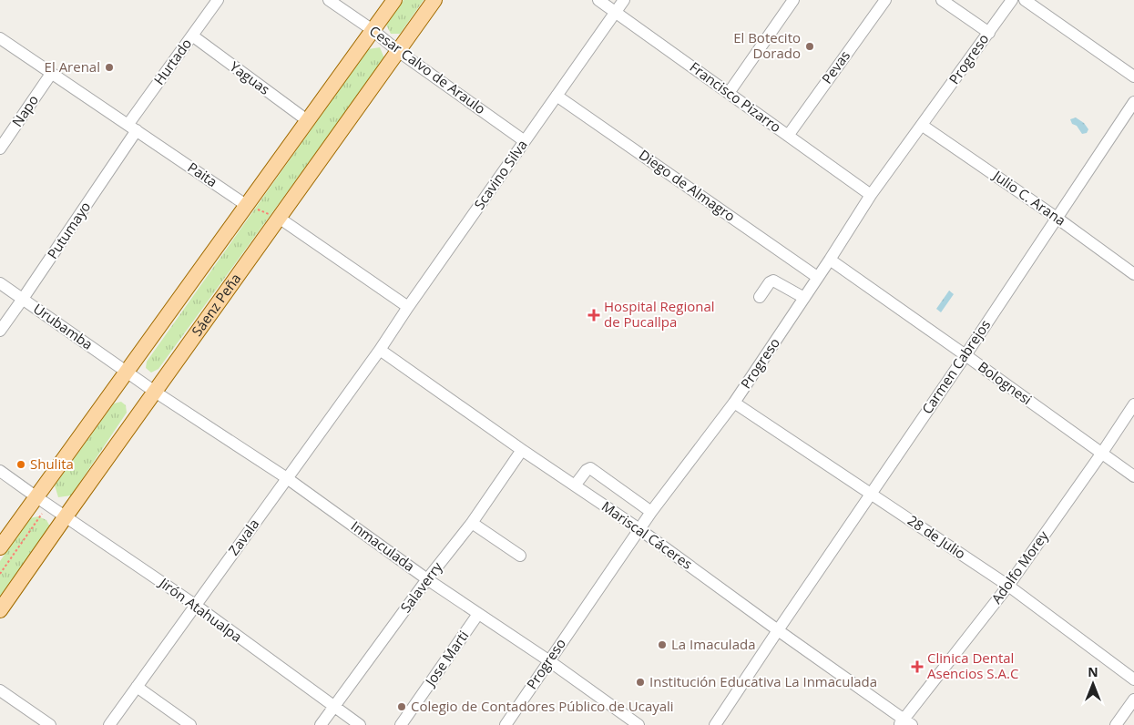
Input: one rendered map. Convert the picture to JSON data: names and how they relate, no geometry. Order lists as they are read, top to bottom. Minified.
{"streets":{"main road":["Sáenz Peña"],"street":["Progreso","Hurtado","Pevas","Cesar Calvo de Araulo","Yaguas","Francisco Pizarro","Napo","Paita","Scavino Silva","Diego de Almagro","Julio C. Arana","Putumayo","Urubamba","Carmen Cabrejos","Bolognesi","Mariscal Cáceres","Zavala","28 de Julio","Inmaculada","Adolfo Morey","Salaverry","Jirón Atahualpa","Jose Marti"]},"crossings":[["Progreso","Francisco Pizarro"],["Progreso","Diego de Almagro"],["Progreso","Julio C. Arana"],["Progreso","Bolognesi"],["Progreso","Mariscal Cáceres"],["Progreso","28 de Julio"],["Progreso","Inmaculada"],["Hurtado","Yaguas"],["Hurtado","Paita"],["Hurtado","Putumayo"],["Pevas","Francisco Pizarro"],["Cesar Calvo de Araulo","Scavino Silva"],["Cesar Calvo de Araulo","Sáenz Peña"],["Francisco Pizarro","Scavino Silva"],["Napo","Paita"],["Paita","Putumayo"],["Scavino Silva","Diego de Almagro"],["Scavino Silva","Mariscal Cáceres"],["Scavino Silva","Zavala"],["Julio C. Arana","Carmen Cabrejos"],["Putumayo","Urubamba"],["Sáenz Peña","Inmaculada"],["Sáenz Peña","Jirón Atahualpa"],["Urubamba","Inmaculada"],["Carmen Cabrejos","Bolognesi"],["Carmen Cabrejos","Mariscal Cáceres"],["Carmen Cabrejos","28 de Julio"],["Bolognesi","Adolfo Morey"],["Mariscal Cáceres","Zavala"],["Mariscal Cáceres","Adolfo Morey"],["Mariscal Cáceres","Salaverry"],["Zavala","Inmaculada"],["Zavala","Jirón Atahualpa"],["28 de Julio","Adolfo Morey"],["Inmaculada","Salaverry"],["Inmaculada","Jose Marti"],["Salaverry","Jirón Atahualpa"]],"places":{"other":["El Botecito Dorado","El Arenal","Shulita","La Imaculada","Institución Educativa La Inmaculada","Colegio de Contadores Público de Ucayali"],"health":["Hospital Regional de Pucallpa","Clinica Dental Asencios S.A.C"]},"north":"top"}
